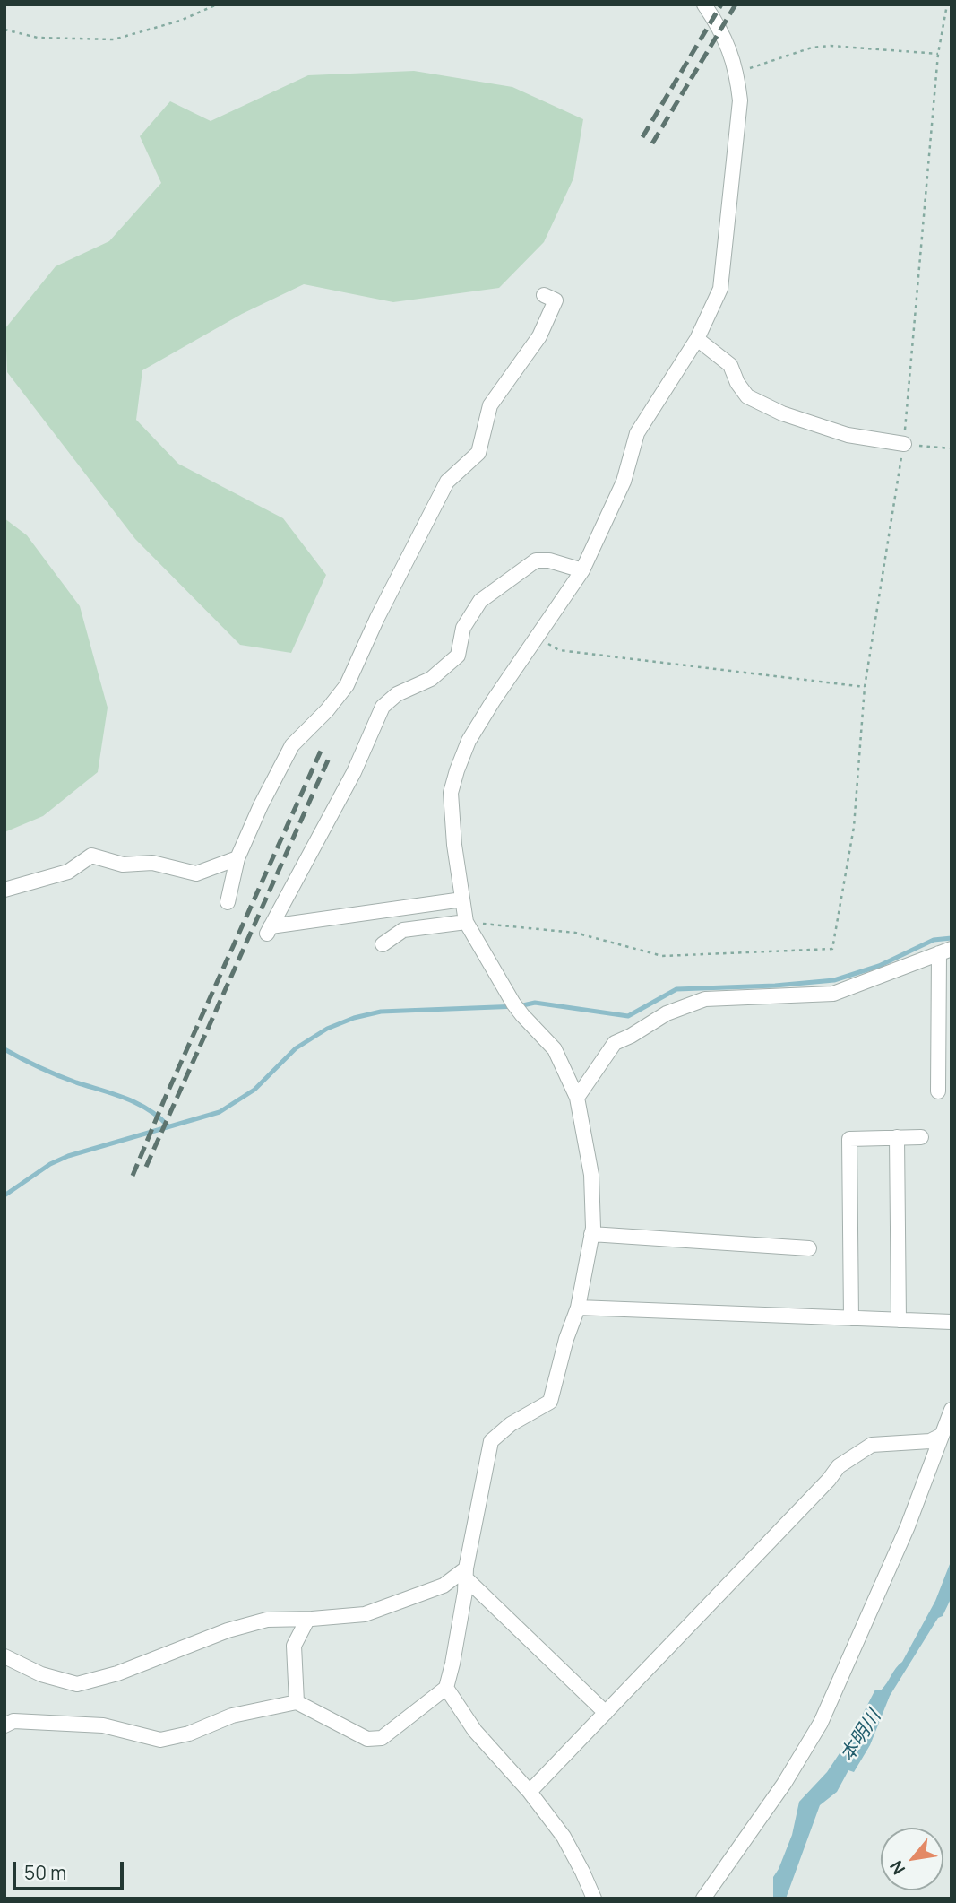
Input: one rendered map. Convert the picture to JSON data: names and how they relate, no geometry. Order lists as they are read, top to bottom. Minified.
{"water":["本明川"],"scale_bar":"50 m","north":"bottom left"}
